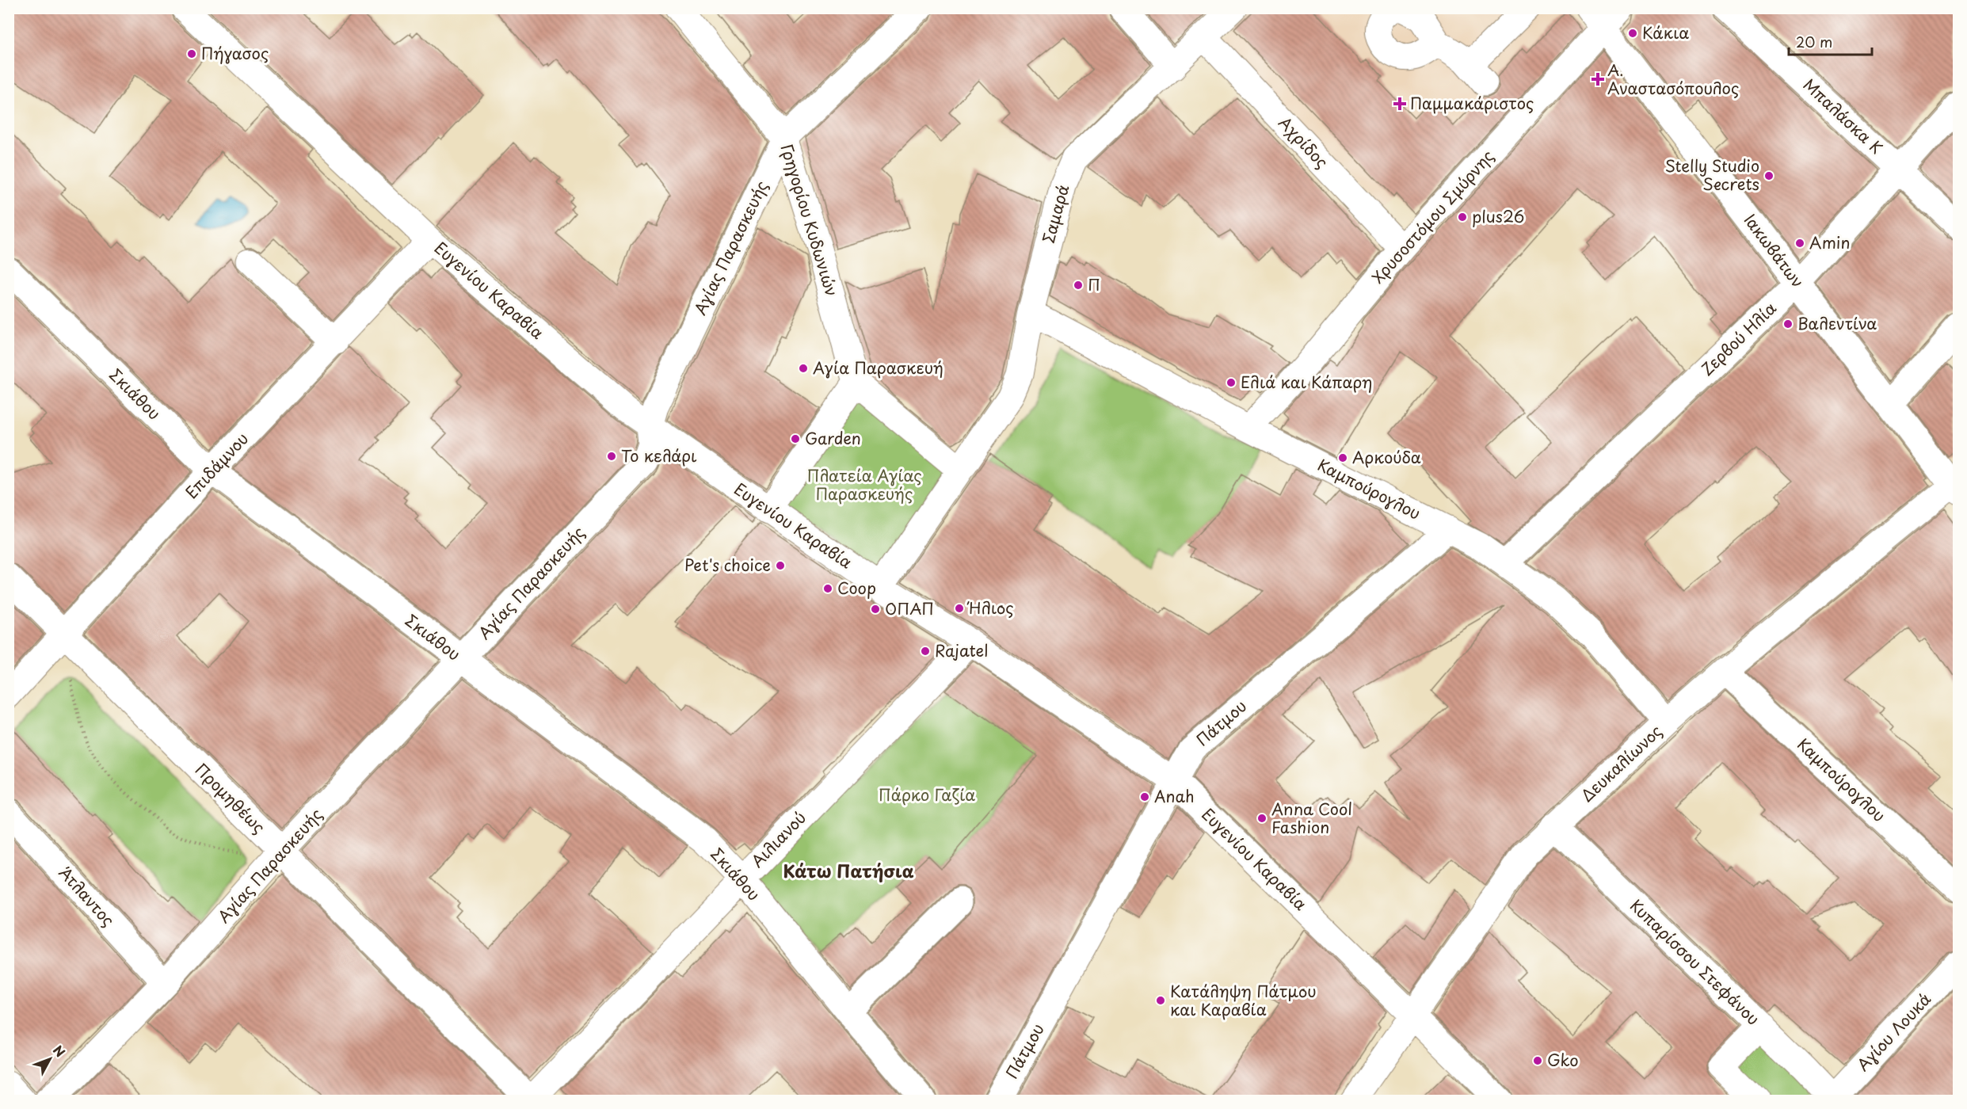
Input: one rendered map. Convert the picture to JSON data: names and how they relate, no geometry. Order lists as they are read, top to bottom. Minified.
{"streets":{"street":["Μπαλάσκα Κ","Αχρίδος","Σαμαρά","Χρυσοστόμου Σμύρνης","Γρηγορίου Κυδωνιών","Αγίας Παρασκευής","Ιακωβάτων","Ευγενίου Καραβία","Ζερβού Ηλία","Σκιάθου","Επιδάμνου","Καμπούρογλου","Πάτμου","Δευκαλίωνος","Προμηθέως","Αιλιανού","Άτλαντος","Κυπαρίσσου Στεφάνου","Αγίου Λουκά"]},"crossings":[["Μπαλάσκα Κ","Ζερβού Ηλία"],["Αχρίδος","Σαμαρά"],["Αχρίδος","Χρυσοστόμου Σμύρνης"],["Σαμαρά","Ευγενίου Καραβία"],["Σαμαρά","Καμπούρογλου"],["Χρυσοστόμου Σμύρνης","Ιακωβάτων"],["Χρυσοστόμου Σμύρνης","Καμπούρογλου"],["Γρηγορίου Κυδωνιών","Αγίας Παρασκευής"],["Αγίας Παρασκευής","Ευγενίου Καραβία"],["Αγίας Παρασκευής","Σκιάθου"],["Αγίας Παρασκευής","Προμηθέως"],["Αγίας Παρασκευής","Άτλαντος"],["Ιακωβάτων","Ζερβού Ηλία"],["Ιακωβάτων","Δευκαλίωνος"],["Ευγενίου Καραβία","Επιδάμνου"],["Ευγενίου Καραβία","Πάτμου"],["Ευγενίου Καραβία","Δευκαλίωνος"],["Ευγενίου Καραβία","Αιλιανού"],["Ζερβού Ηλία","Καμπούρογλου"],["Σκιάθου","Επιδάμνου"],["Σκιάθου","Αιλιανού"],["Επιδάμνου","Προμηθέως"],["Καμπούρογλου","Πάτμου"],["Καμπούρογλου","Δευκαλίωνος"],["Δευκαλίωνος","Κυπαρίσσου Στεφάνου"],["Προμηθέως","Αιλιανού"],["Κυπαρίσσου Στεφάνου","Αγίου Λουκά"]],"districts":["Κάτω Πατήσια"],"parks":["Πλατεία Αγίας Παρασκευής","Πάρκο Γαζία"],"places":{"other":["Κάκια","Πήγασος","Stelly Studio Secrets","plus26","Amin","Π","Βαλεντίνα","Αγία Παρασκευή","Ελιά και Κάπαρη","Garden","Το κελάρι","Αρκούδα","Pet's choice","Coop","Ήλιος","ΟΠΑΠ","Rajatel","Anah","Anna Cool Fashion","Κατάληψη Πάτμου και Καραβία","Gko"],"health":["Α. Αναστασόπουλος","Παμμακάριστος"]},"scale_bar":"20 m","north":"top right"}
